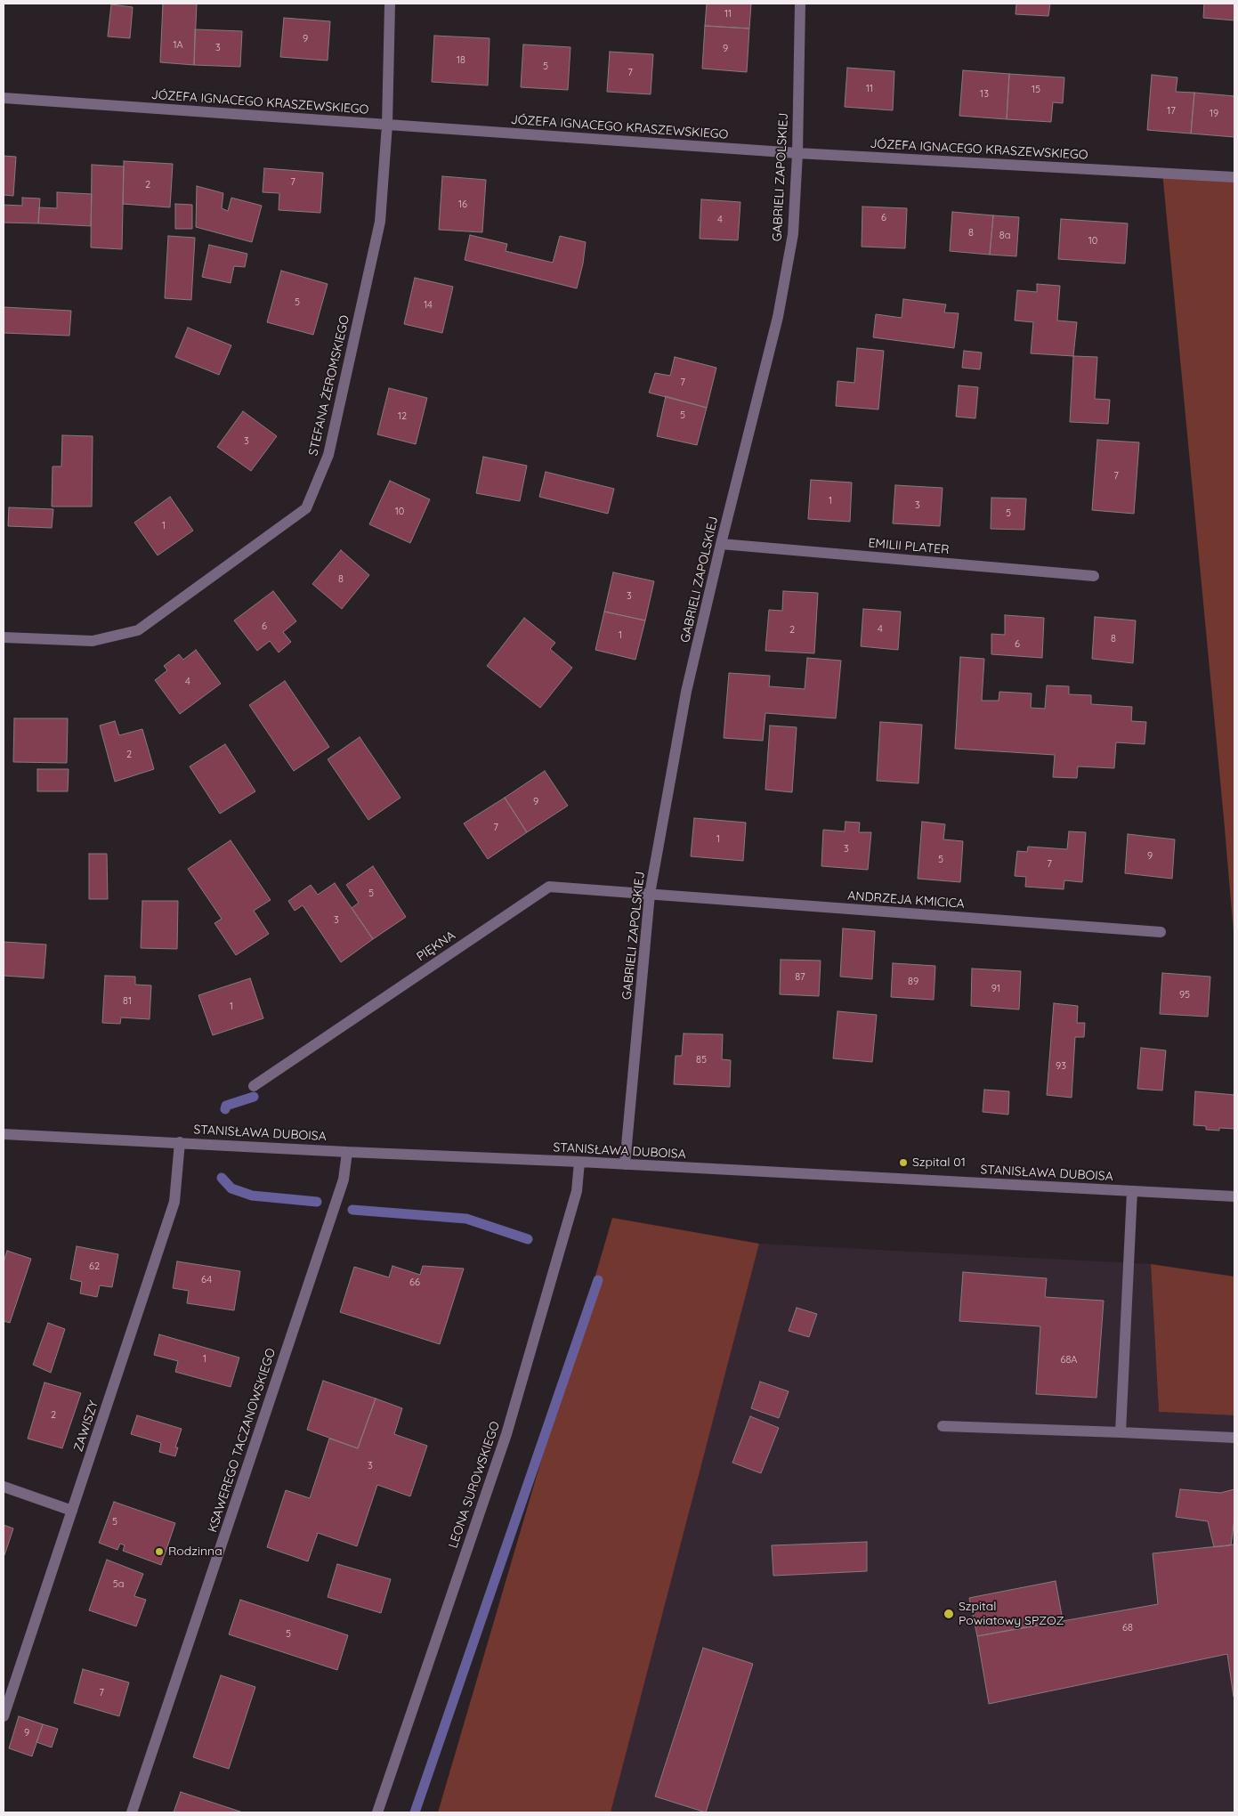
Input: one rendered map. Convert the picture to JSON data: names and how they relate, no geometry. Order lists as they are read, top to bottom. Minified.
{"streets":{"street":["JÓZEFA IGNACEGO KRASZEWSKIEGO","GABRIELI ZAPOLSKIEJ","STEFANA ŻEROMSKIEGO","EMILII PLATER","ANDRZEJA KMICICA","PIĘKNA","STANISŁAWA DUBOISA","ZAWISZY","KSAWEREGO TACZANOWSKIEGO","LEONA SUROWSKIEGO"]},"crossings":[["JÓZEFA IGNACEGO KRASZEWSKIEGO","GABRIELI ZAPOLSKIEJ"],["JÓZEFA IGNACEGO KRASZEWSKIEGO","STEFANA ŻEROMSKIEGO"],["GABRIELI ZAPOLSKIEJ","EMILII PLATER"],["GABRIELI ZAPOLSKIEJ","ANDRZEJA KMICICA"],["GABRIELI ZAPOLSKIEJ","PIĘKNA"],["GABRIELI ZAPOLSKIEJ","STANISŁAWA DUBOISA"],["ANDRZEJA KMICICA","PIĘKNA"],["STANISŁAWA DUBOISA","ZAWISZY"],["STANISŁAWA DUBOISA","KSAWEREGO TACZANOWSKIEGO"],["STANISŁAWA DUBOISA","LEONA SUROWSKIEGO"]],"places":["Szpital 01","Rodzinna","Szpital Powiatowy SPZOZ"],"house_numbers":["11","9","1A","3","9","18","5","7","11","15","13","17","19","7","2","16","6","4","8","8a","10","5","14","7","5","12","3","7","1","3","10","5","1","8","3","6","4","2","1","8","6","4","2","9","7","1","3","9","5","7","5","3","87","89","91","95","81","1","85","93","62","64","66","1","68A","2","3","5","5a","68","5","7","9"]}
